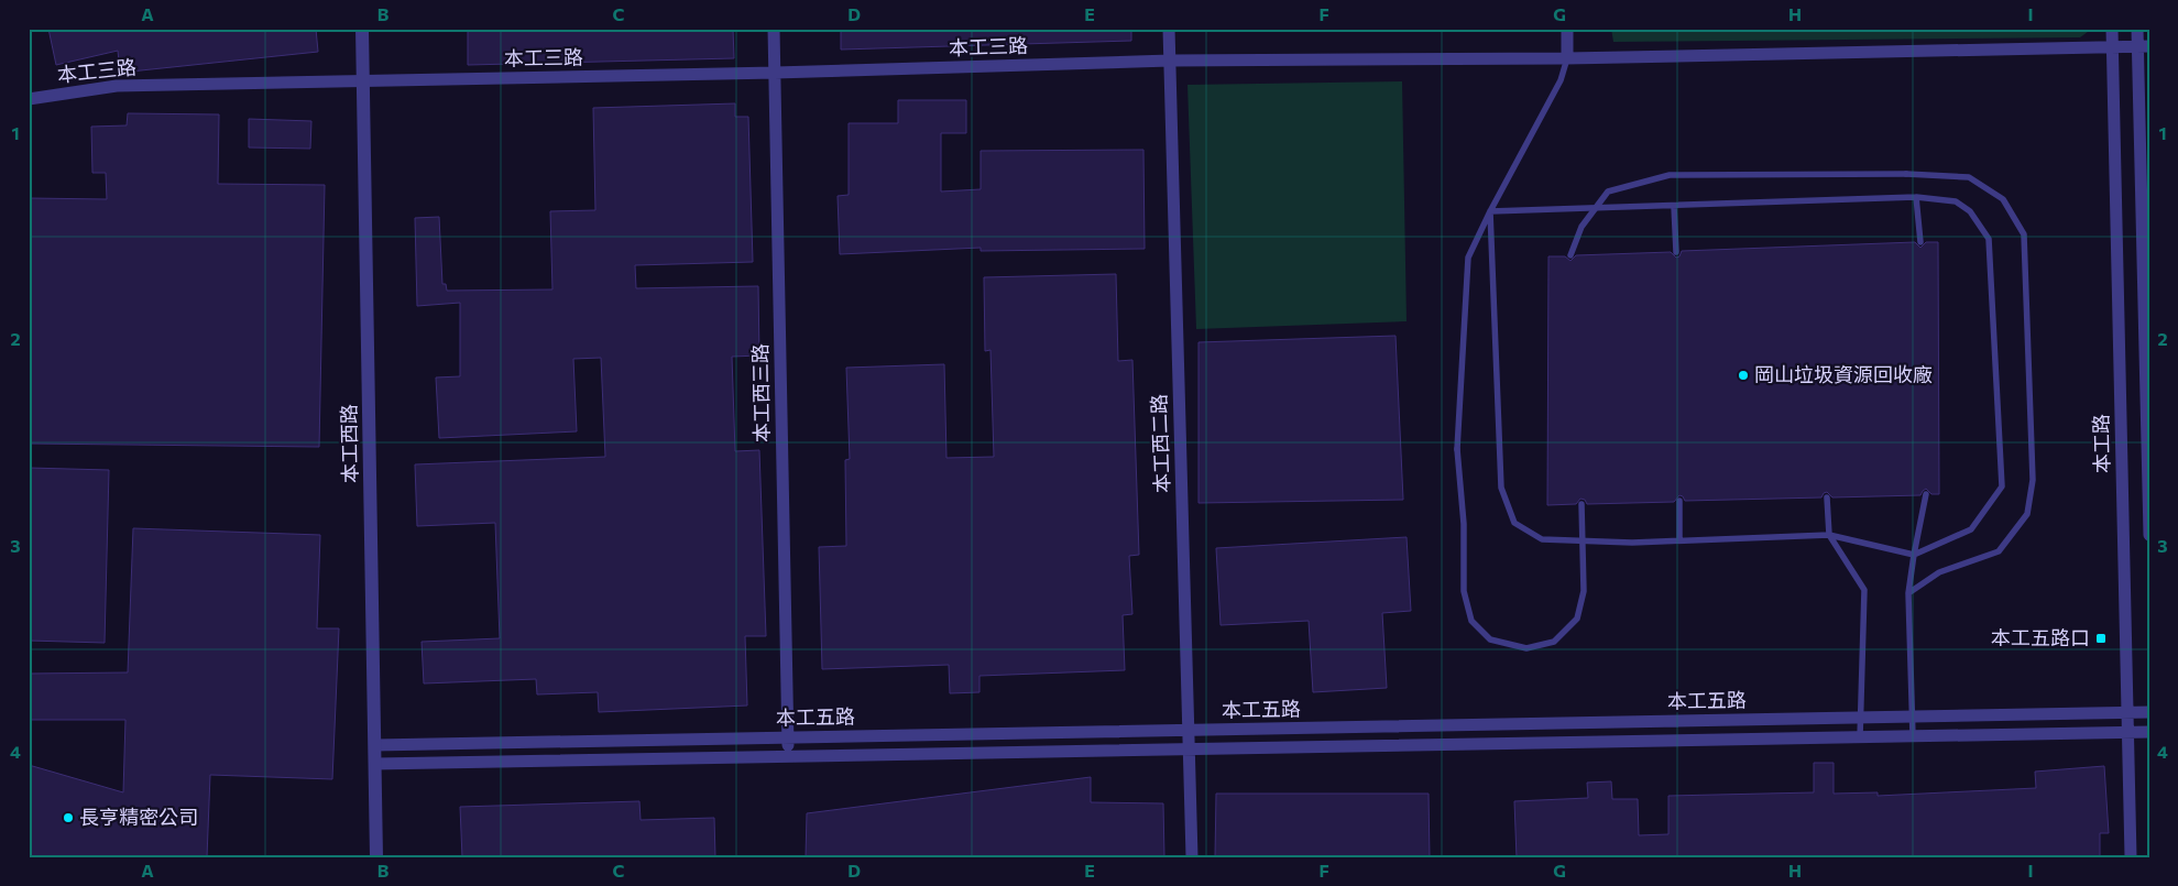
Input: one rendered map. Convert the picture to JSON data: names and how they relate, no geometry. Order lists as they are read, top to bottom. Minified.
{"streets":{"street":["本工三路","本工西三路","本工西路","本工西二路","本工路","本工五路"]},"crossings":[["本工三路","本工西三路"],["本工三路","本工西路"],["本工三路","本工西二路"],["本工三路","本工路"],["本工西三路","本工五路"],["本工西路","本工五路"],["本工西二路","本工五路"],["本工路","本工五路"]],"places":{"other":["岡山垃圾資源回收廠","長亨精密公司"],"transit":["本工五路口"]},"grid":{"columns":["A","B","C","D","E","F","G","H","I"],"rows":["1","2","3","4"]}}
